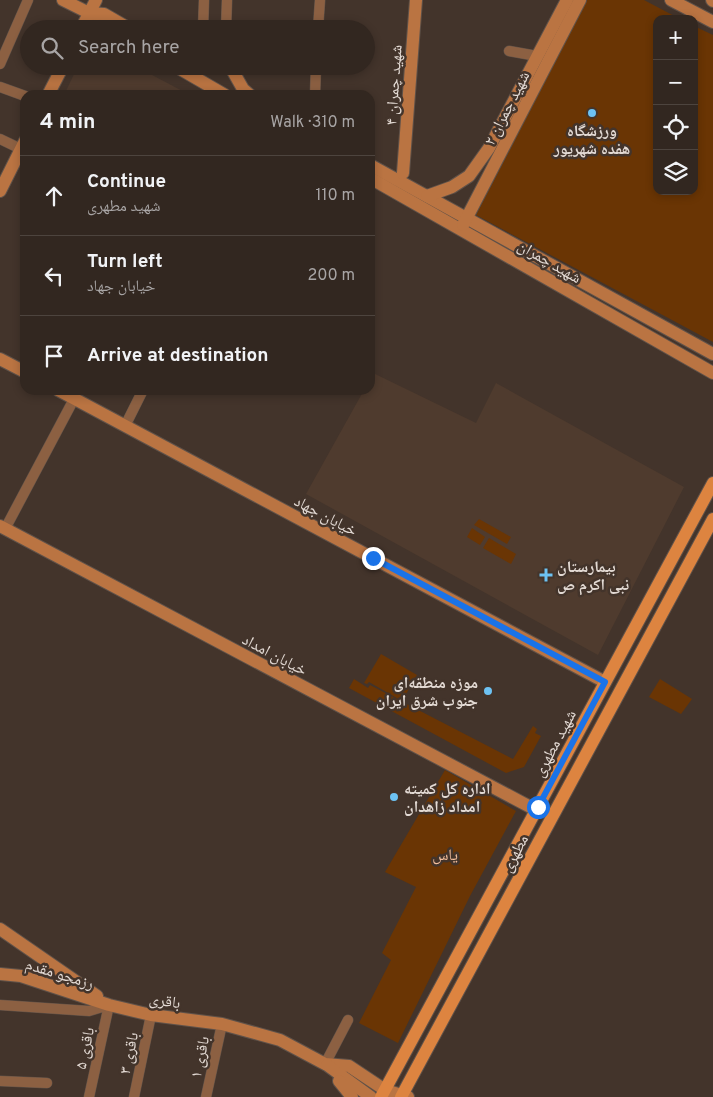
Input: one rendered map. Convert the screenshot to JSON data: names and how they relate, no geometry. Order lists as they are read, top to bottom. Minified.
{"streets":{"main road":["شهید مطهری","مطهری"],"street":["شهید چمران ۴","شهید چمران ۲","شهید چمران","خیابان جهاد","خیابان امداد","رزمجو مقدم","باقری","باقری ۵","باقری ۳","باقری ۱"]},"crossings":[["شهید چمران ۲","شهید چمران"],["خیابان جهاد","شهید مطهری"],["خیابان امداد","شهید مطهری"],["رزمجو مقدم","باقری"],["رزمجو مقدم","باقری ۵"],["باقری","باقری ۵"],["باقری","باقری ۳"],["باقری","باقری ۱"]],"parks":["یاس"],"places":{"other":["ورزشگاه هفده شهریور","موزه منطقه‌ای جنوب شرق ایران","اداره کل کمیته امداد زاهدان"],"health":["بیمارستان نبی اکرم ص"]},"page":{"map_buttons":["+","−"],"search":"Search here","heading":["4 min","Walk · 310 m"],"list":[["Continue","شهید مطهری","110 m"],["Turn left","خیابان جهاد","200 m"],"Arrive at destination"]}}
